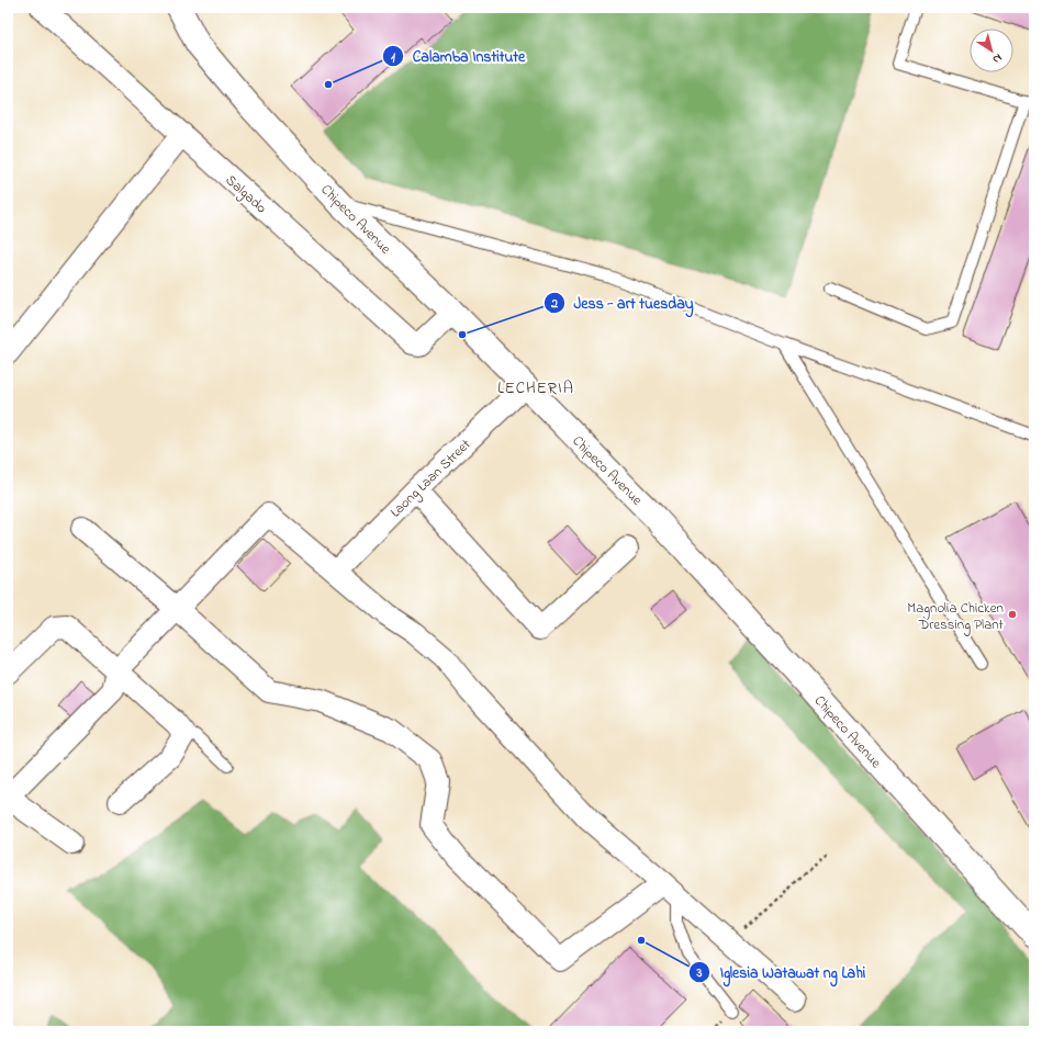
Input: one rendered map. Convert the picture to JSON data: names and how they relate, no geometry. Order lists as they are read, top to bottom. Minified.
{"streets":{"main road":["Chipeco Avenue"],"street":["Salgado","Laong Laan Street"]},"crossings":[["Salgado","Chipeco Avenue"],["Chipeco Avenue","Laong Laan Street"]],"districts":["LECHERIA"],"places":["Calamba Institute","Jess - art tuesday","Magnolia Chicken Dressing Plant","Iglesia Watawat ng Lahi"],"north":"bottom right"}
